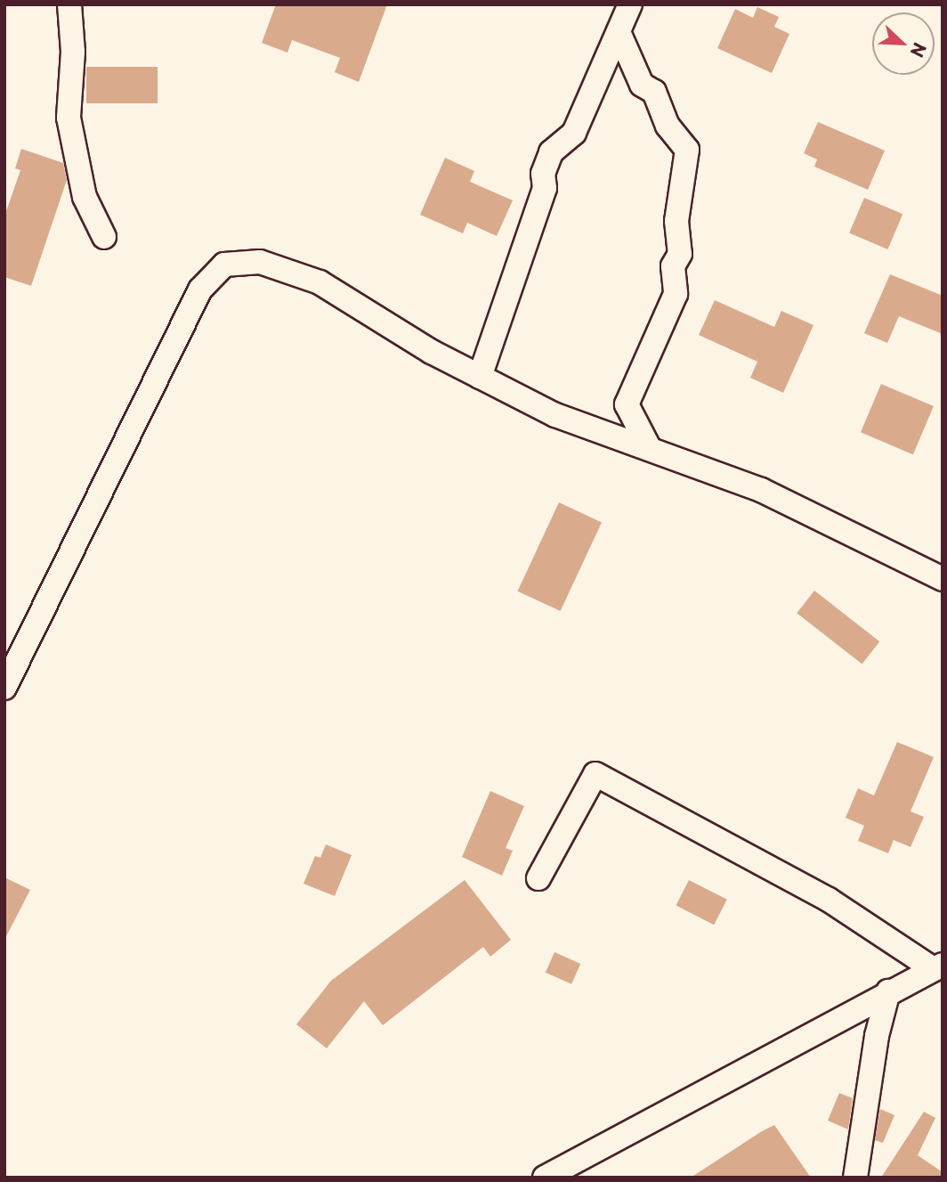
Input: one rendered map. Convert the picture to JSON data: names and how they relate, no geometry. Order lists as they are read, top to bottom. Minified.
{"north":"bottom right"}
